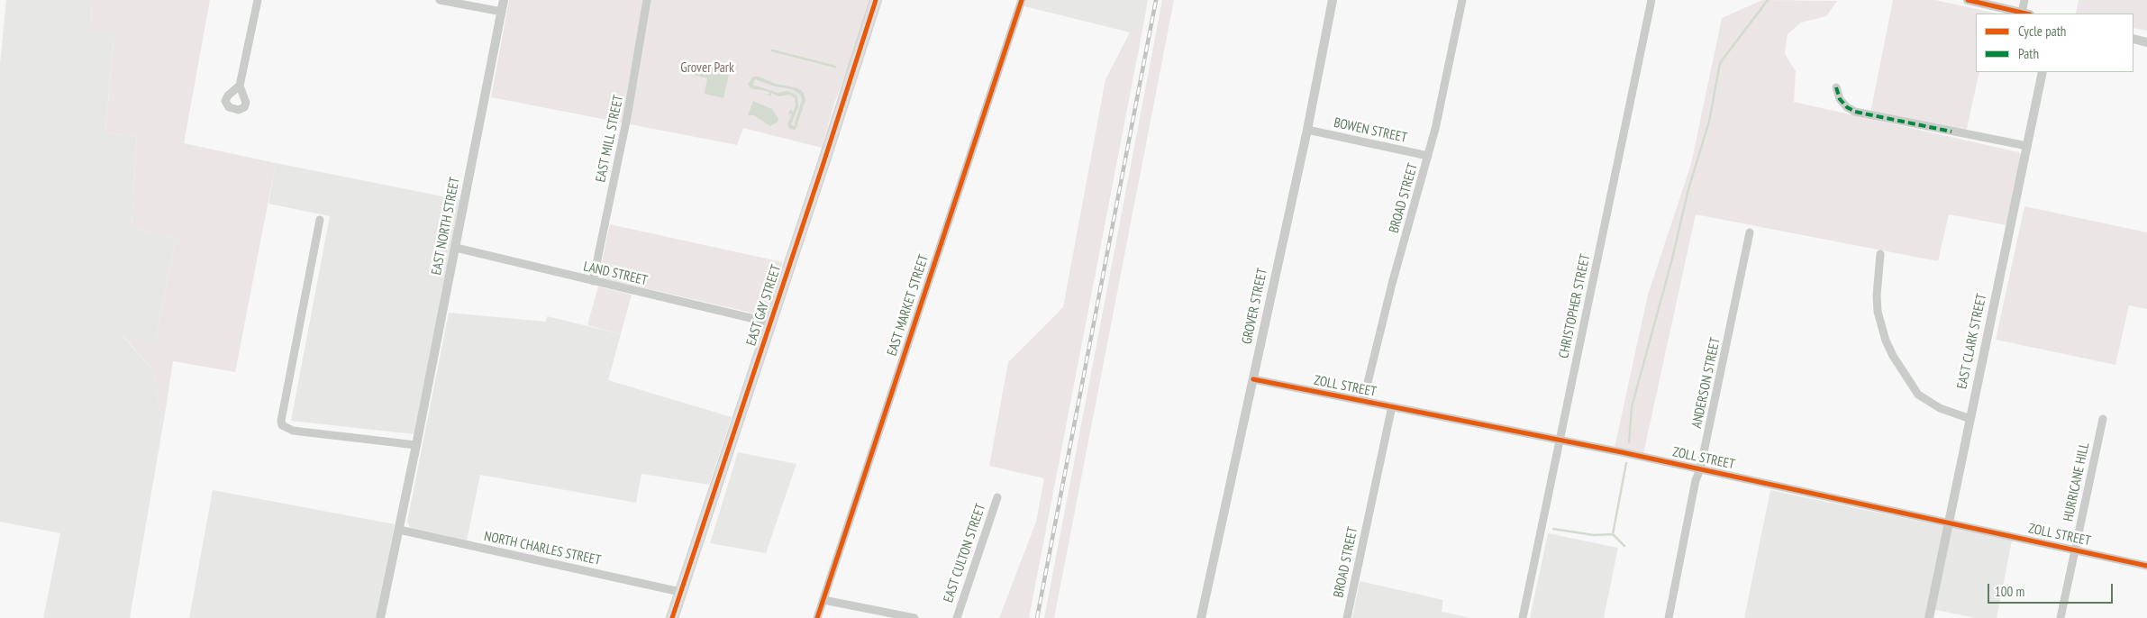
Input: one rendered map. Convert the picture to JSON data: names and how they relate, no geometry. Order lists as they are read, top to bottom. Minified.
{"streets":{"main road":["EAST GAY STREET"],"street":["BOWEN STREET","EAST MILL STREET","BROAD STREET","EAST NORTH STREET","LAND STREET","EAST MARKET STREET","GROVER STREET","CHRISTOPHER STREET","EAST CLARK STREET","ANDERSON STREET","ZOLL STREET","HURRICANE HILL","NORTH CHARLES STREET","EAST CULTON STREET"]},"crossings":[["BOWEN STREET","BROAD STREET"],["BOWEN STREET","GROVER STREET"],["EAST MILL STREET","LAND STREET"],["BROAD STREET","ZOLL STREET"],["EAST NORTH STREET","LAND STREET"],["EAST NORTH STREET","NORTH CHARLES STREET"],["LAND STREET","EAST GAY STREET"],["EAST GAY STREET","NORTH CHARLES STREET"],["GROVER STREET","ZOLL STREET"],["CHRISTOPHER STREET","ZOLL STREET"],["EAST CLARK STREET","ZOLL STREET"],["ANDERSON STREET","ZOLL STREET"],["ZOLL STREET","HURRICANE HILL"]],"parks":["Grover Park"],"legend":["Cycle path","Path"],"scale_bar":"100 m"}
